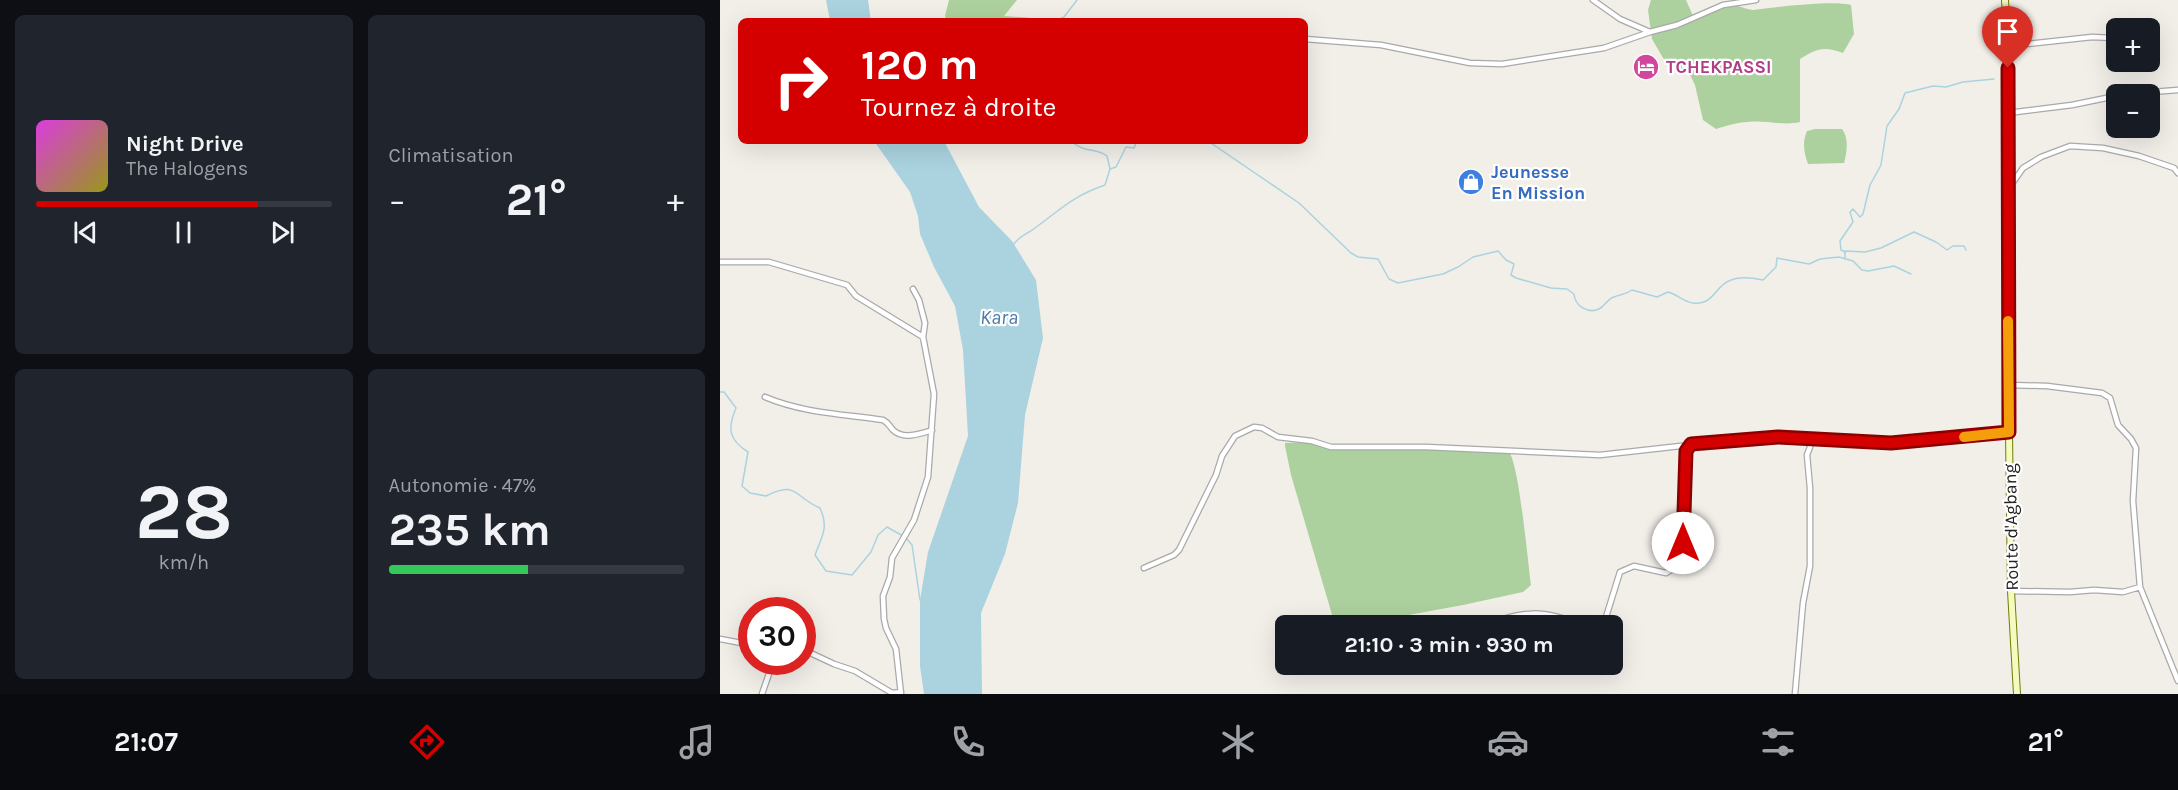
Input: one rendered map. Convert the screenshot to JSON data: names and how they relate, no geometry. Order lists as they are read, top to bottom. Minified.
{"streets":{"main road":["Route d'Agbang"]},"water":["Kara"],"places":{"hotel":["TCHEKPASSI"],"shop":["Jeunesse En Mission"]},"page":{"tile":["Climatisation",["28","km/h"],["Autonomie · 47%","235 km"]],"map_buttons":["+","−"],"turn":["120 m","Tournez à droite"],"song":["Night Drive","The Halogens"],"heat":["−","21°","+"],"limit":"30","trip":"21:10 · 3 min · 930 m","tabs":["21:07","21°"]}}
